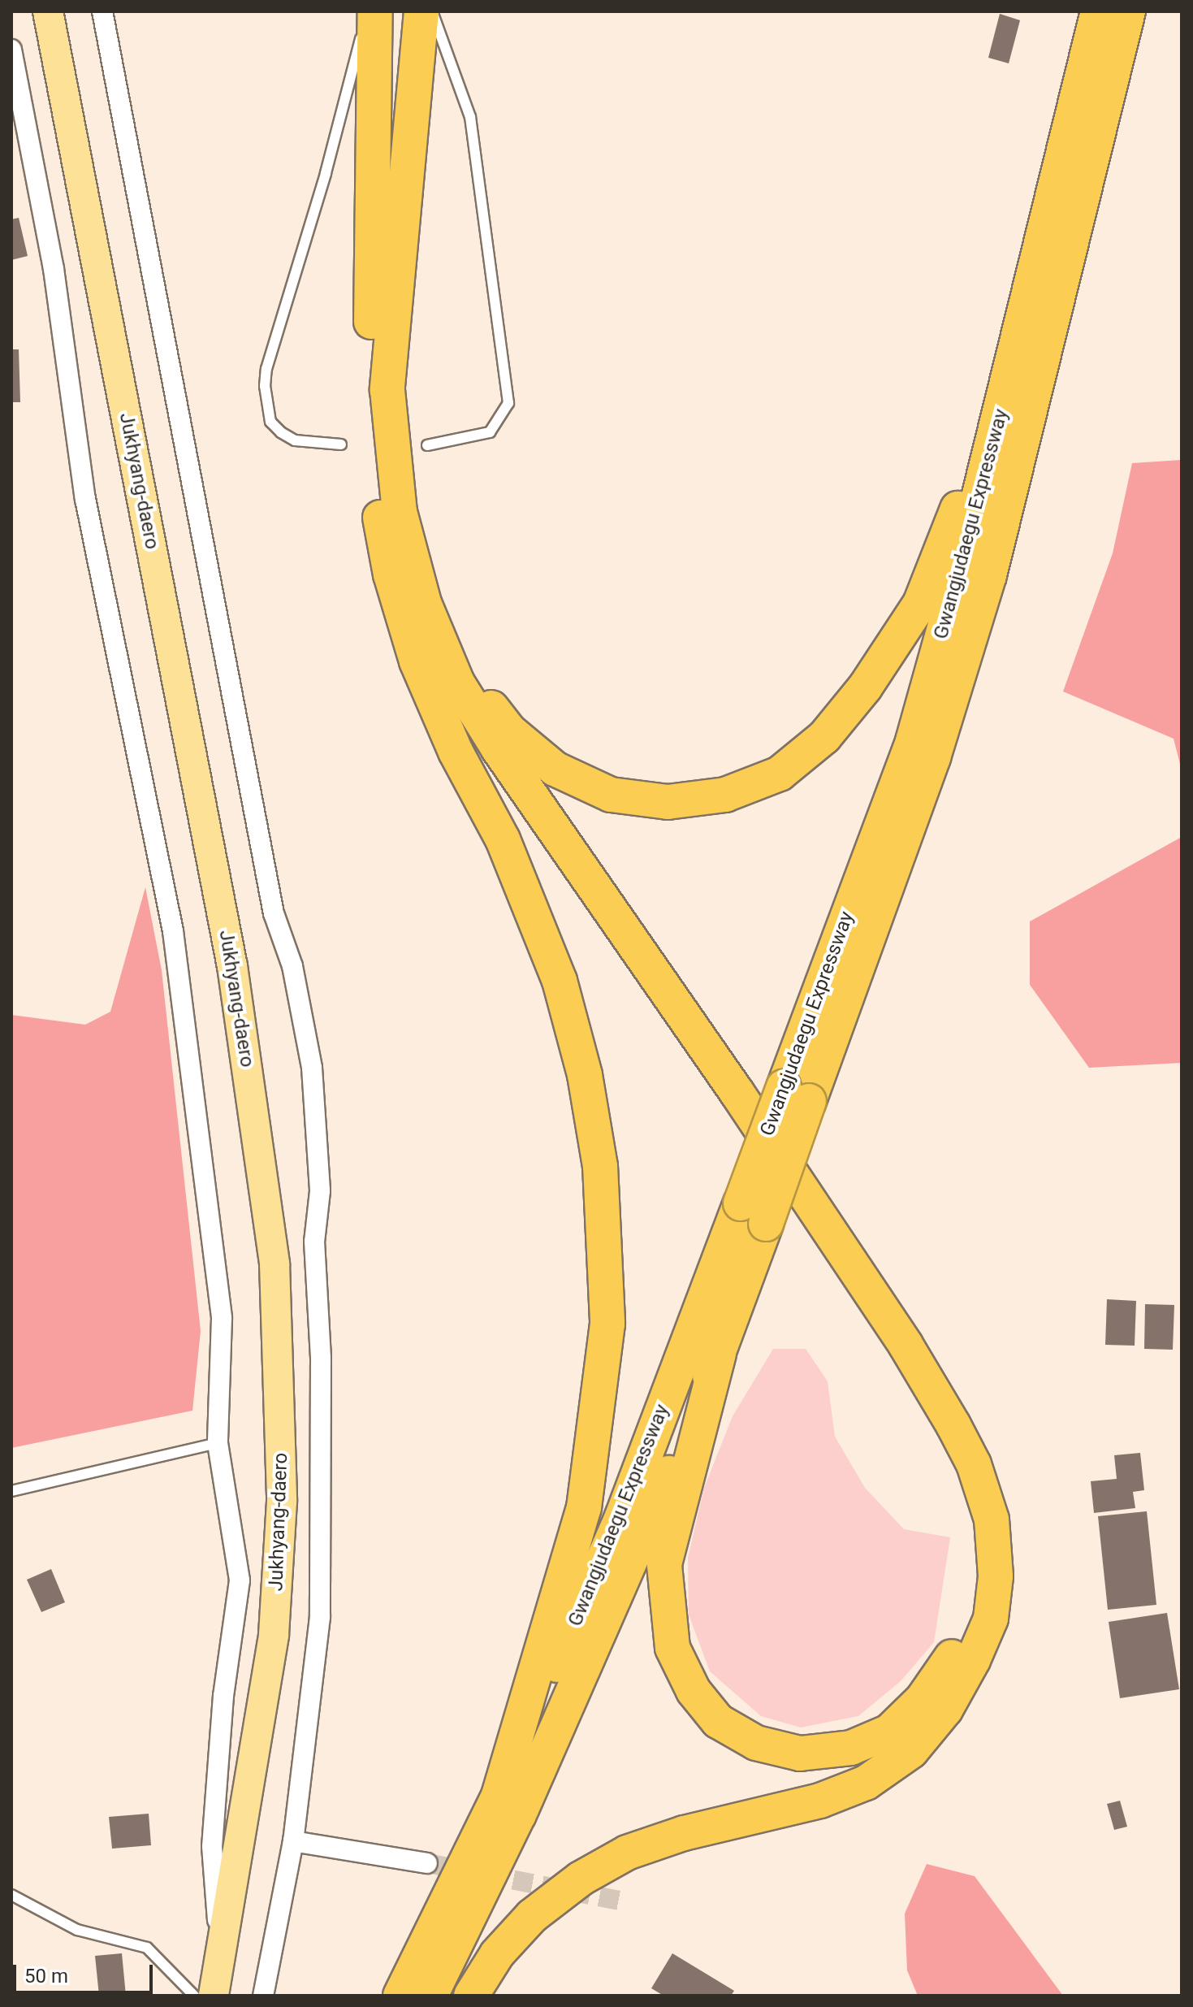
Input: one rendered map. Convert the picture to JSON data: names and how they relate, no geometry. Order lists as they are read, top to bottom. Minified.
{"streets":{"highway":["Gwangjudaegu Expressway"],"main road":["Jukhyang-daero"]},"scale_bar":"50 m"}
